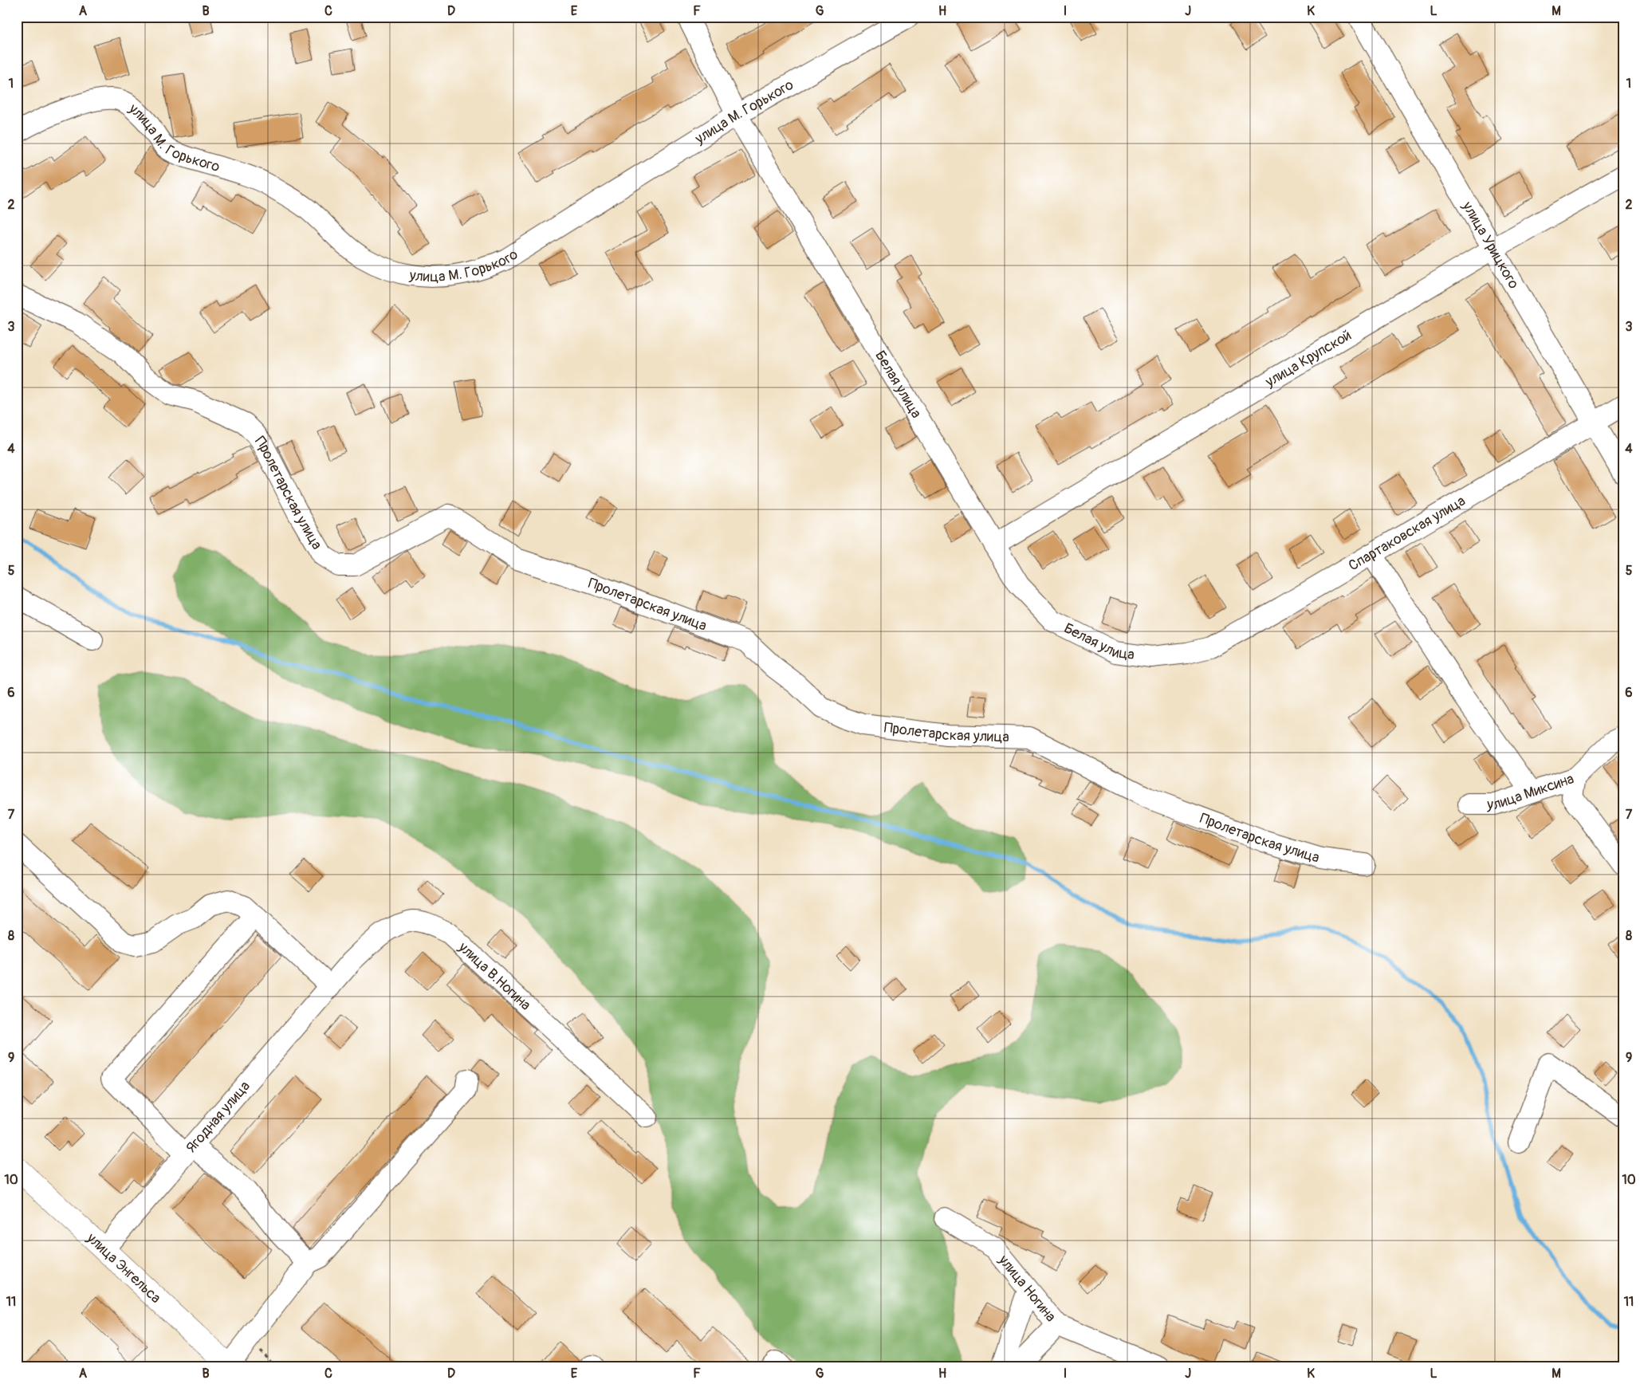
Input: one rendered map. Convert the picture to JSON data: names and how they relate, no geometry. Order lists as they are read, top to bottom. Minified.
{"streets":{"main road":["улица Энгельса"],"street":["улица М. Горького","улица Урицкого","улица Крупской","Белая улица","Пролетарская улица","Спартаковская улица","улица Миксина","улица В.Ногина","Ягодная улица","улица Ногина"]},"crossings":[["улица М. Горького","Белая улица"],["улица Урицкого","улица Крупской"],["улица Урицкого","Спартаковская улица"],["улица Крупской","Белая улица"],["Белая улица","Спартаковская улица"],["улица В.Ногина","Ягодная улица"],["Ягодная улица","улица Энгельса"]],"grid":{"columns":["A","B","C","D","E","F","G","H","I","J","K","L","M"],"rows":["1","2","3","4","5","6","7","8","9","10","11"]}}
